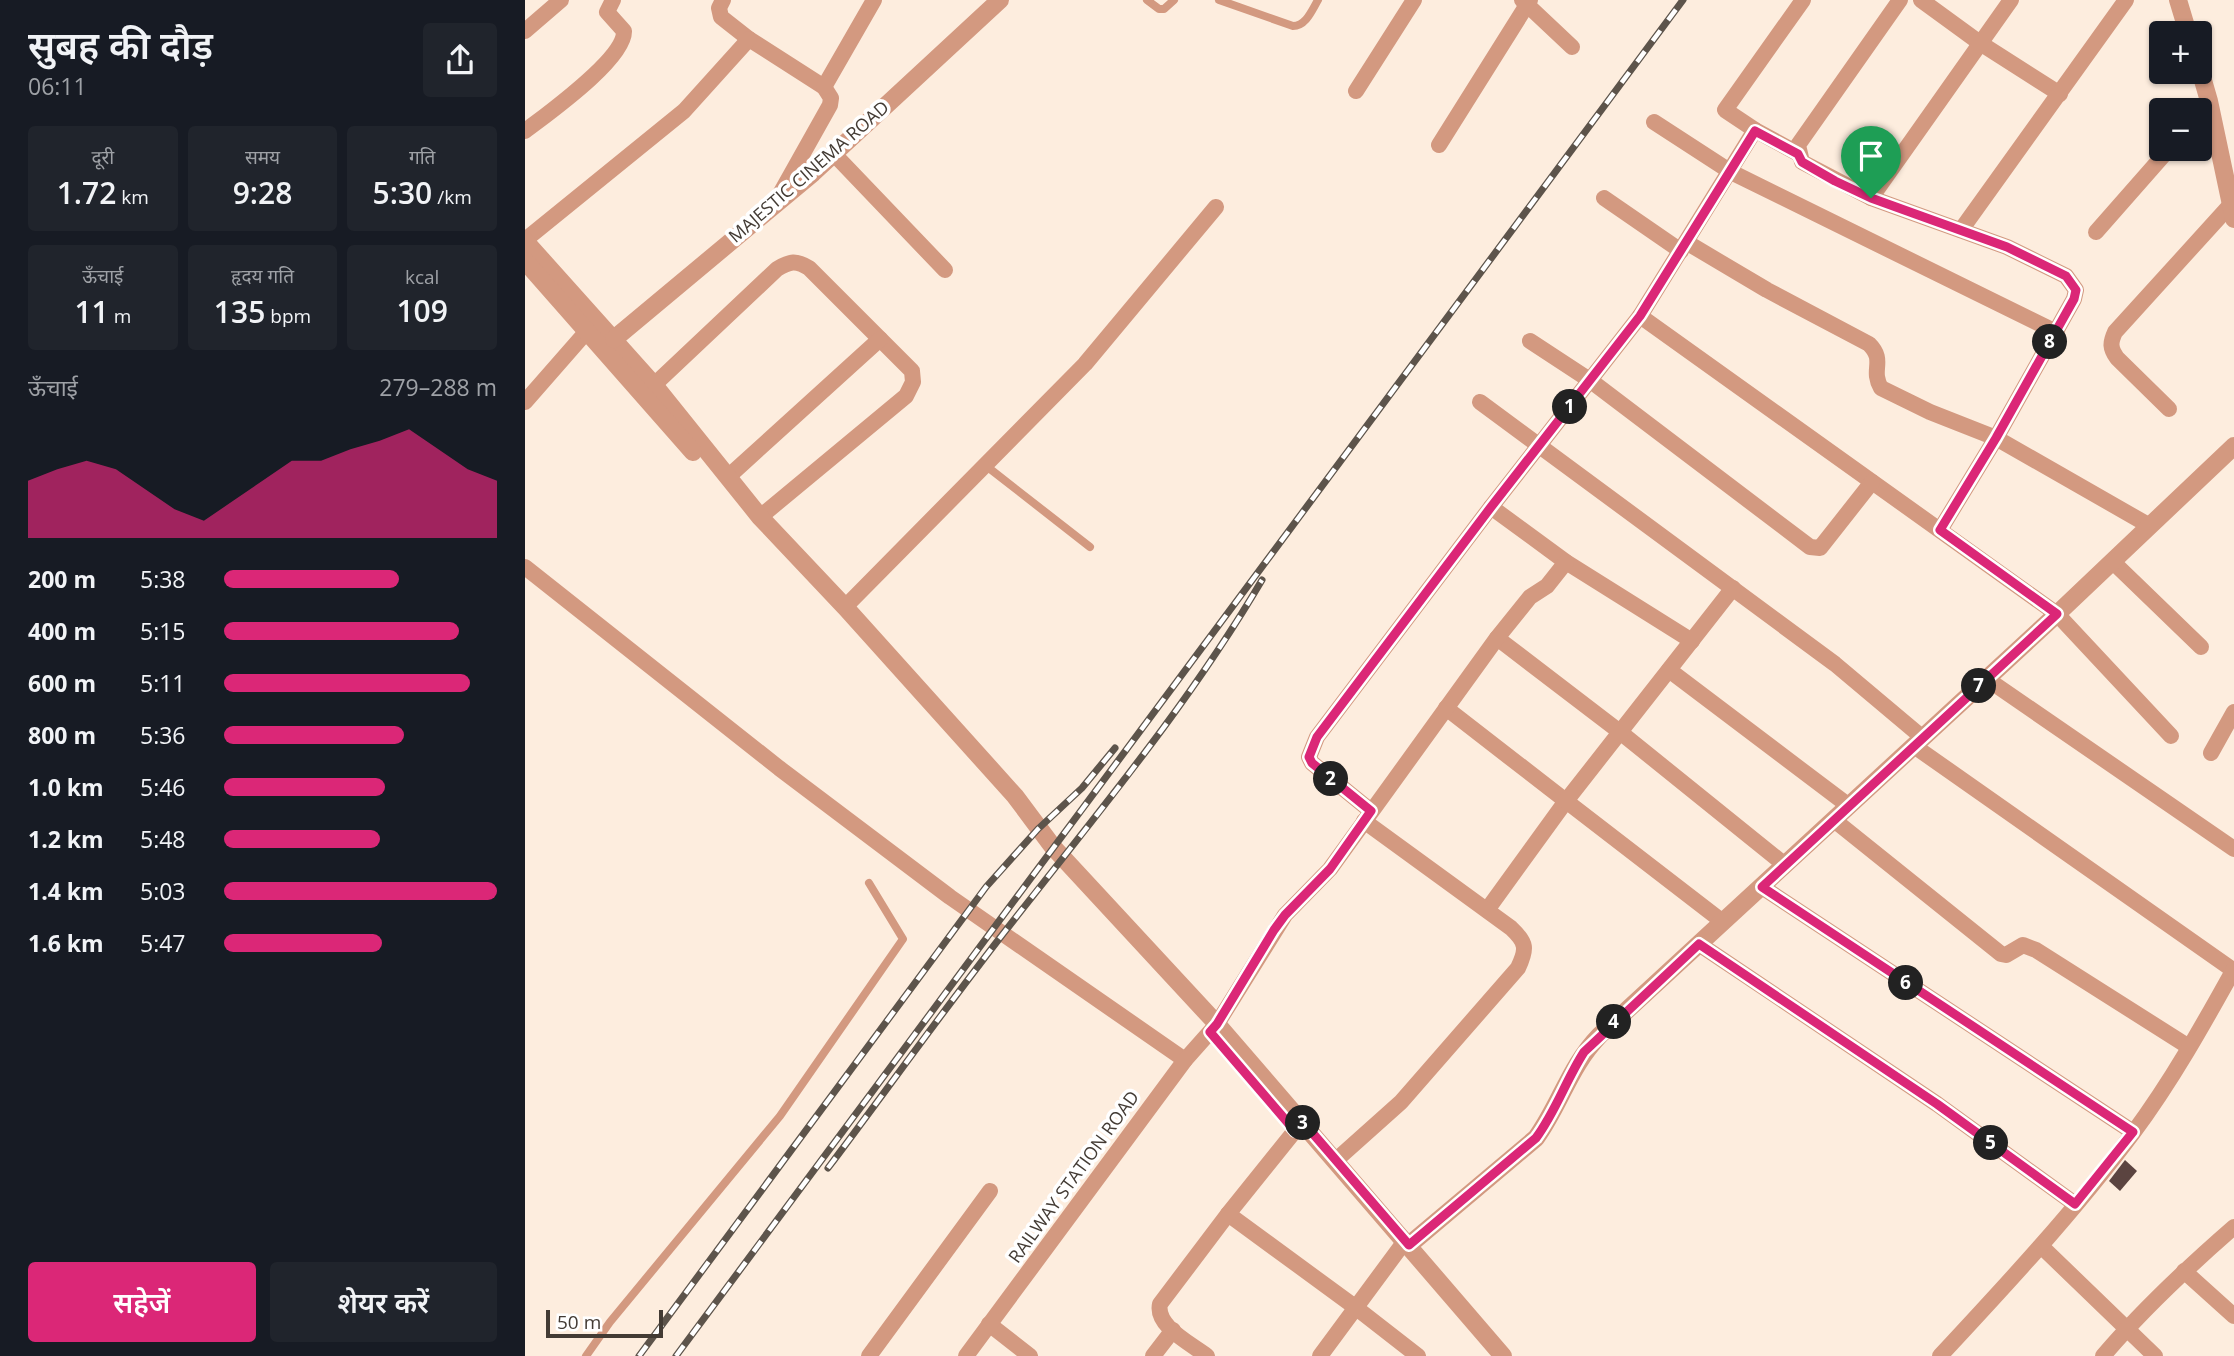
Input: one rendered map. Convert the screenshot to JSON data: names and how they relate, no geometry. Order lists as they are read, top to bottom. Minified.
{"streets":{"street":["MAJESTIC CINEMA ROAD","RAILWAY STATION ROAD"]},"scale_bar":"50 m","page":{"heading":["सुबह की दौड़","06:11"],"map_buttons":["+","−"],"stats":[["दूरी","1.72 km"],["समय","9:28"],["गति","5:30 /km"],["ऊँचाई","11 m"],["हृदय गति","135 bpm"],["kcal","109"]],"pins":["8","1","7","2","6","4","3","5"],"chart":["ऊँचाई","279–288 m"],"list":[{"name":"200 m","note":"5:38"},{"name":"400 m","note":"5:15"},{"name":"600 m","note":"5:11"},{"name":"800 m","note":"5:36"},{"name":"1.0 km","note":"5:46"},{"name":"1.2 km","note":"5:48"},{"name":"1.4 km","note":"5:03"},{"name":"1.6 km","note":"5:47"}],"buttons":["सहेजें","शेयर करें"],"scale":"50 m"}}
